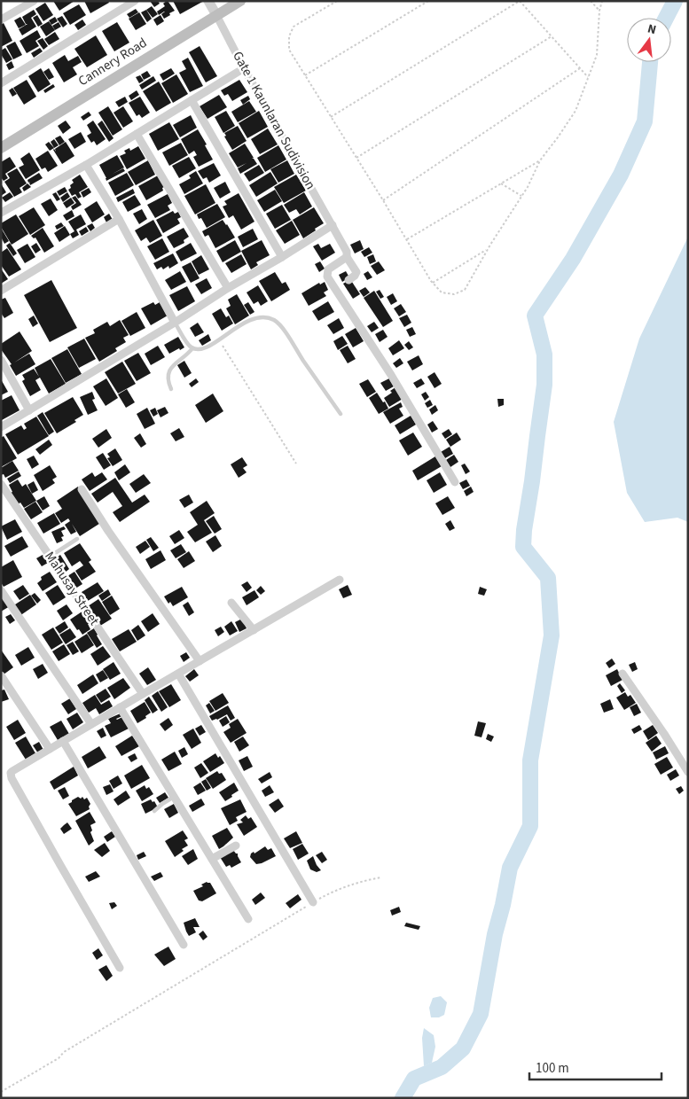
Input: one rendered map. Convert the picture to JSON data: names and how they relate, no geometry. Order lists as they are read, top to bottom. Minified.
{"streets":{"main road":["Cannery Road"],"street":["Gate 1 Kaunlaran Sudivision","Mahusay Street"]},"crossings":[["Cannery Road","Gate 1 Kaunlaran Sudivision"]],"scale_bar":"100 m","north":"top"}
